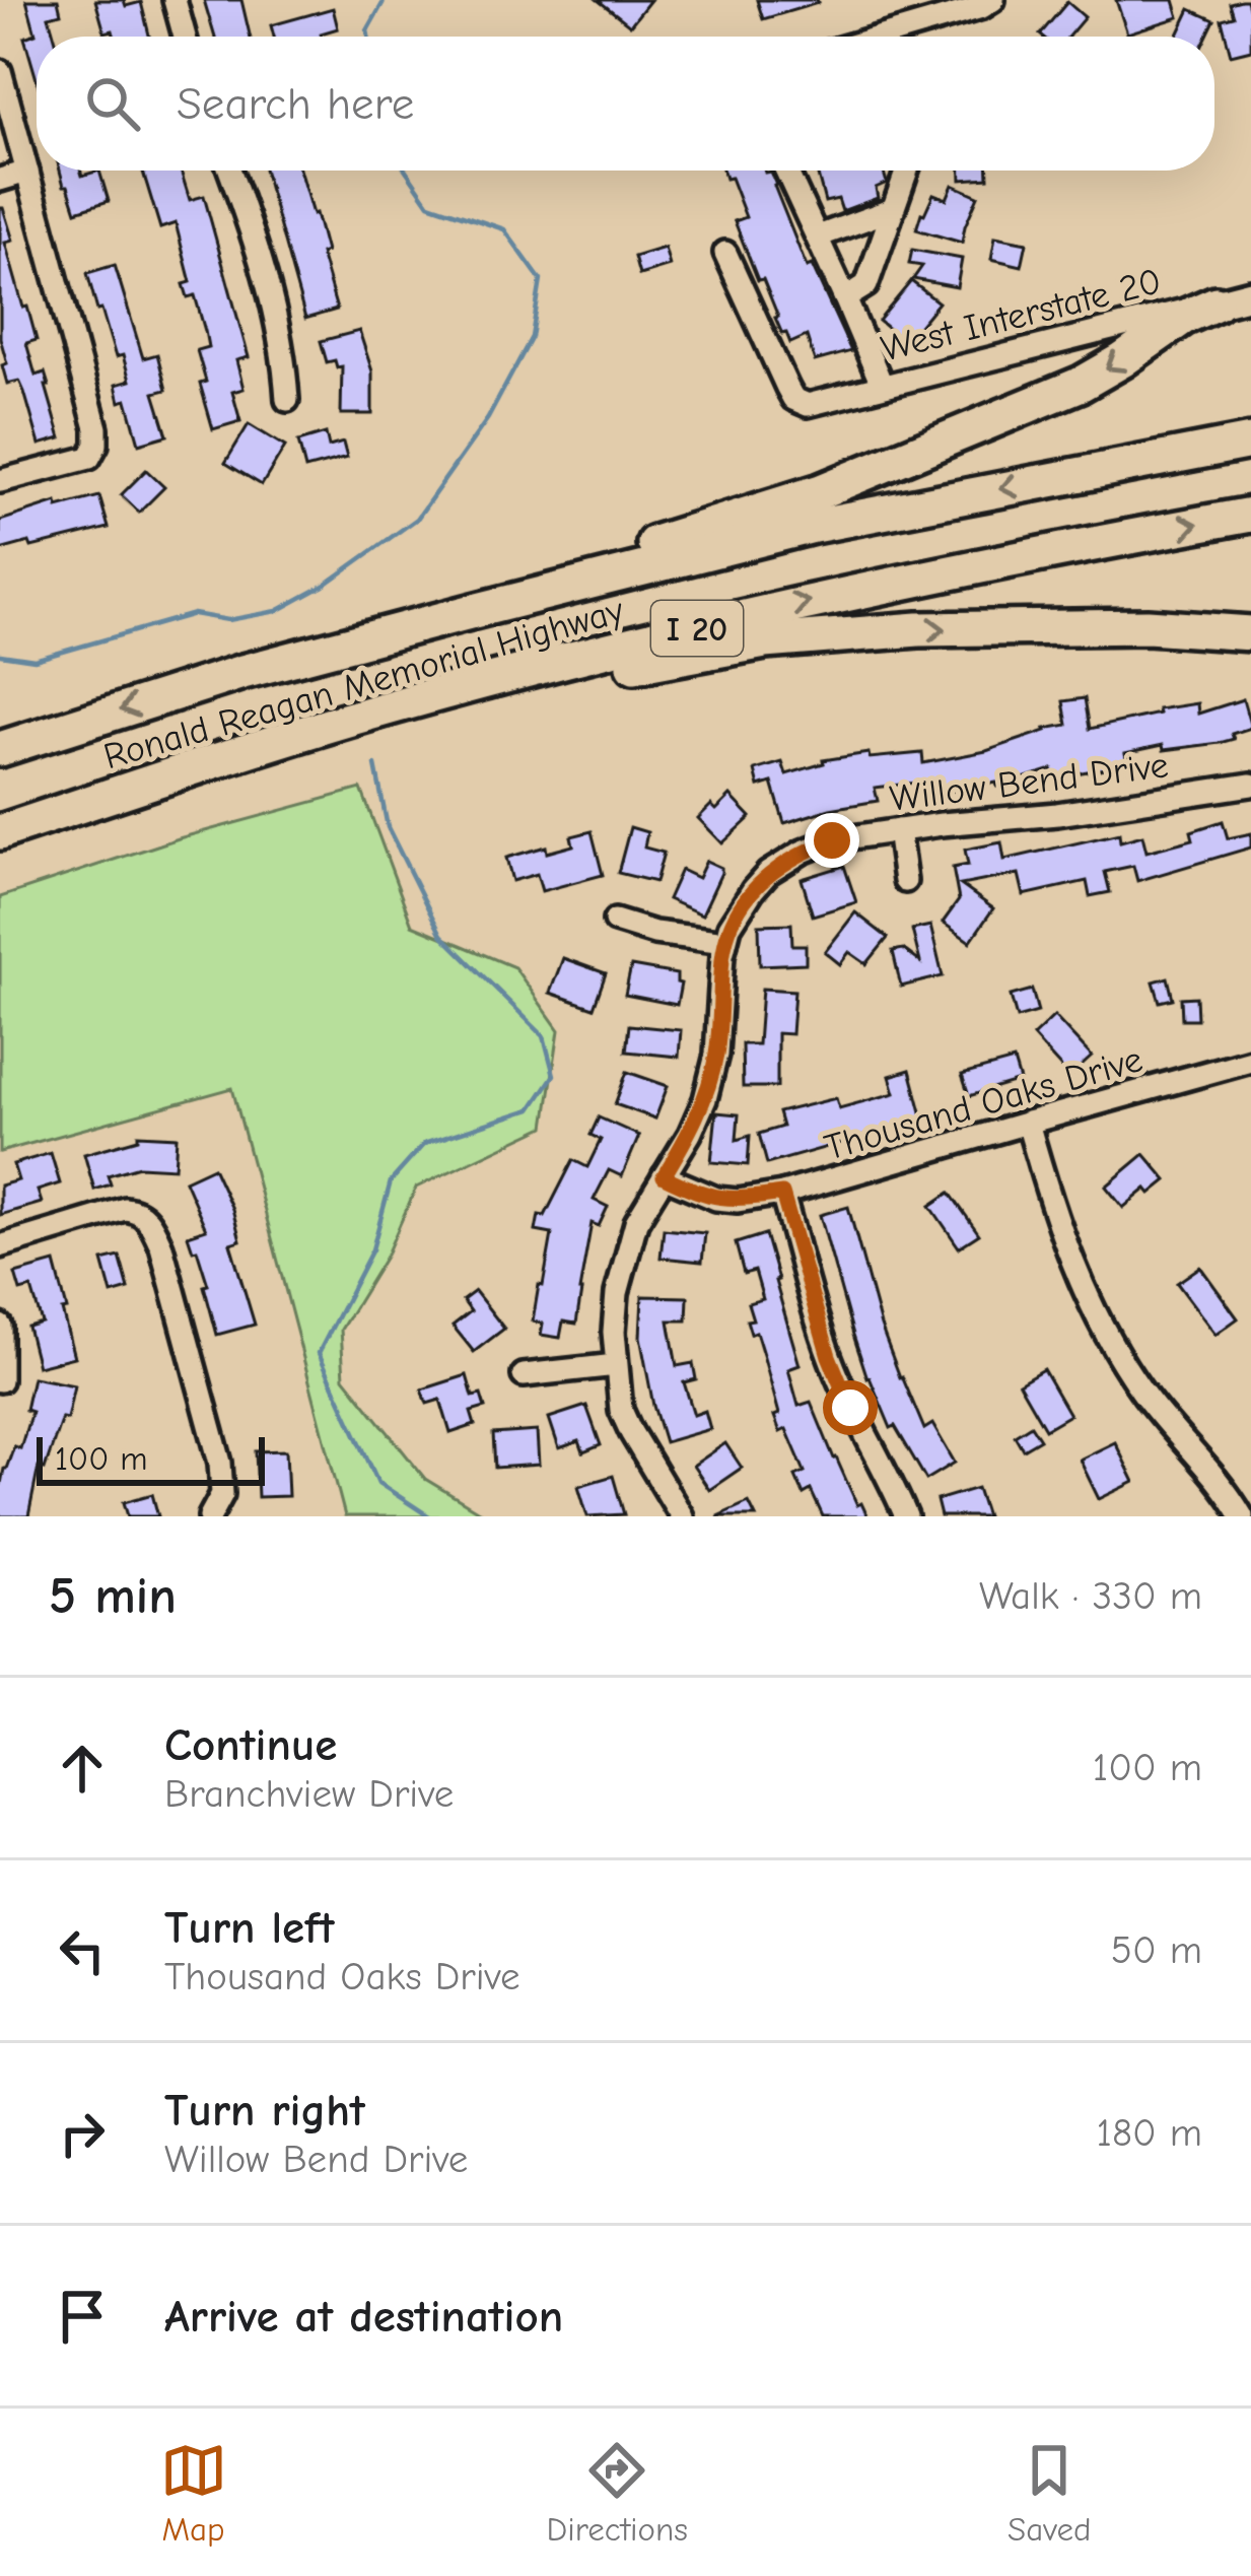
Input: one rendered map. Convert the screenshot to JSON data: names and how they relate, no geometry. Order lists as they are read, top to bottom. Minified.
{"streets":{"highway":["I 20","Ronald Reagan Memorial Highway"],"main road":["West Interstate 20"],"street":["Willow Bend Drive","Thousand Oaks Drive"]},"crossings":[["Willow Bend Drive","Thousand Oaks Drive"]],"scale_bar":"100 m","page":{"search":"Search here","scale":"100 m","heading":["5 min","Walk · 330 m"],"list":[["Continue","Branchview Drive","100 m"],["Turn left","Thousand Oaks Drive","50 m"],["Turn right","Willow Bend Drive","180 m"],"Arrive at destination"],"nav":["Map","Directions","Saved"]}}
